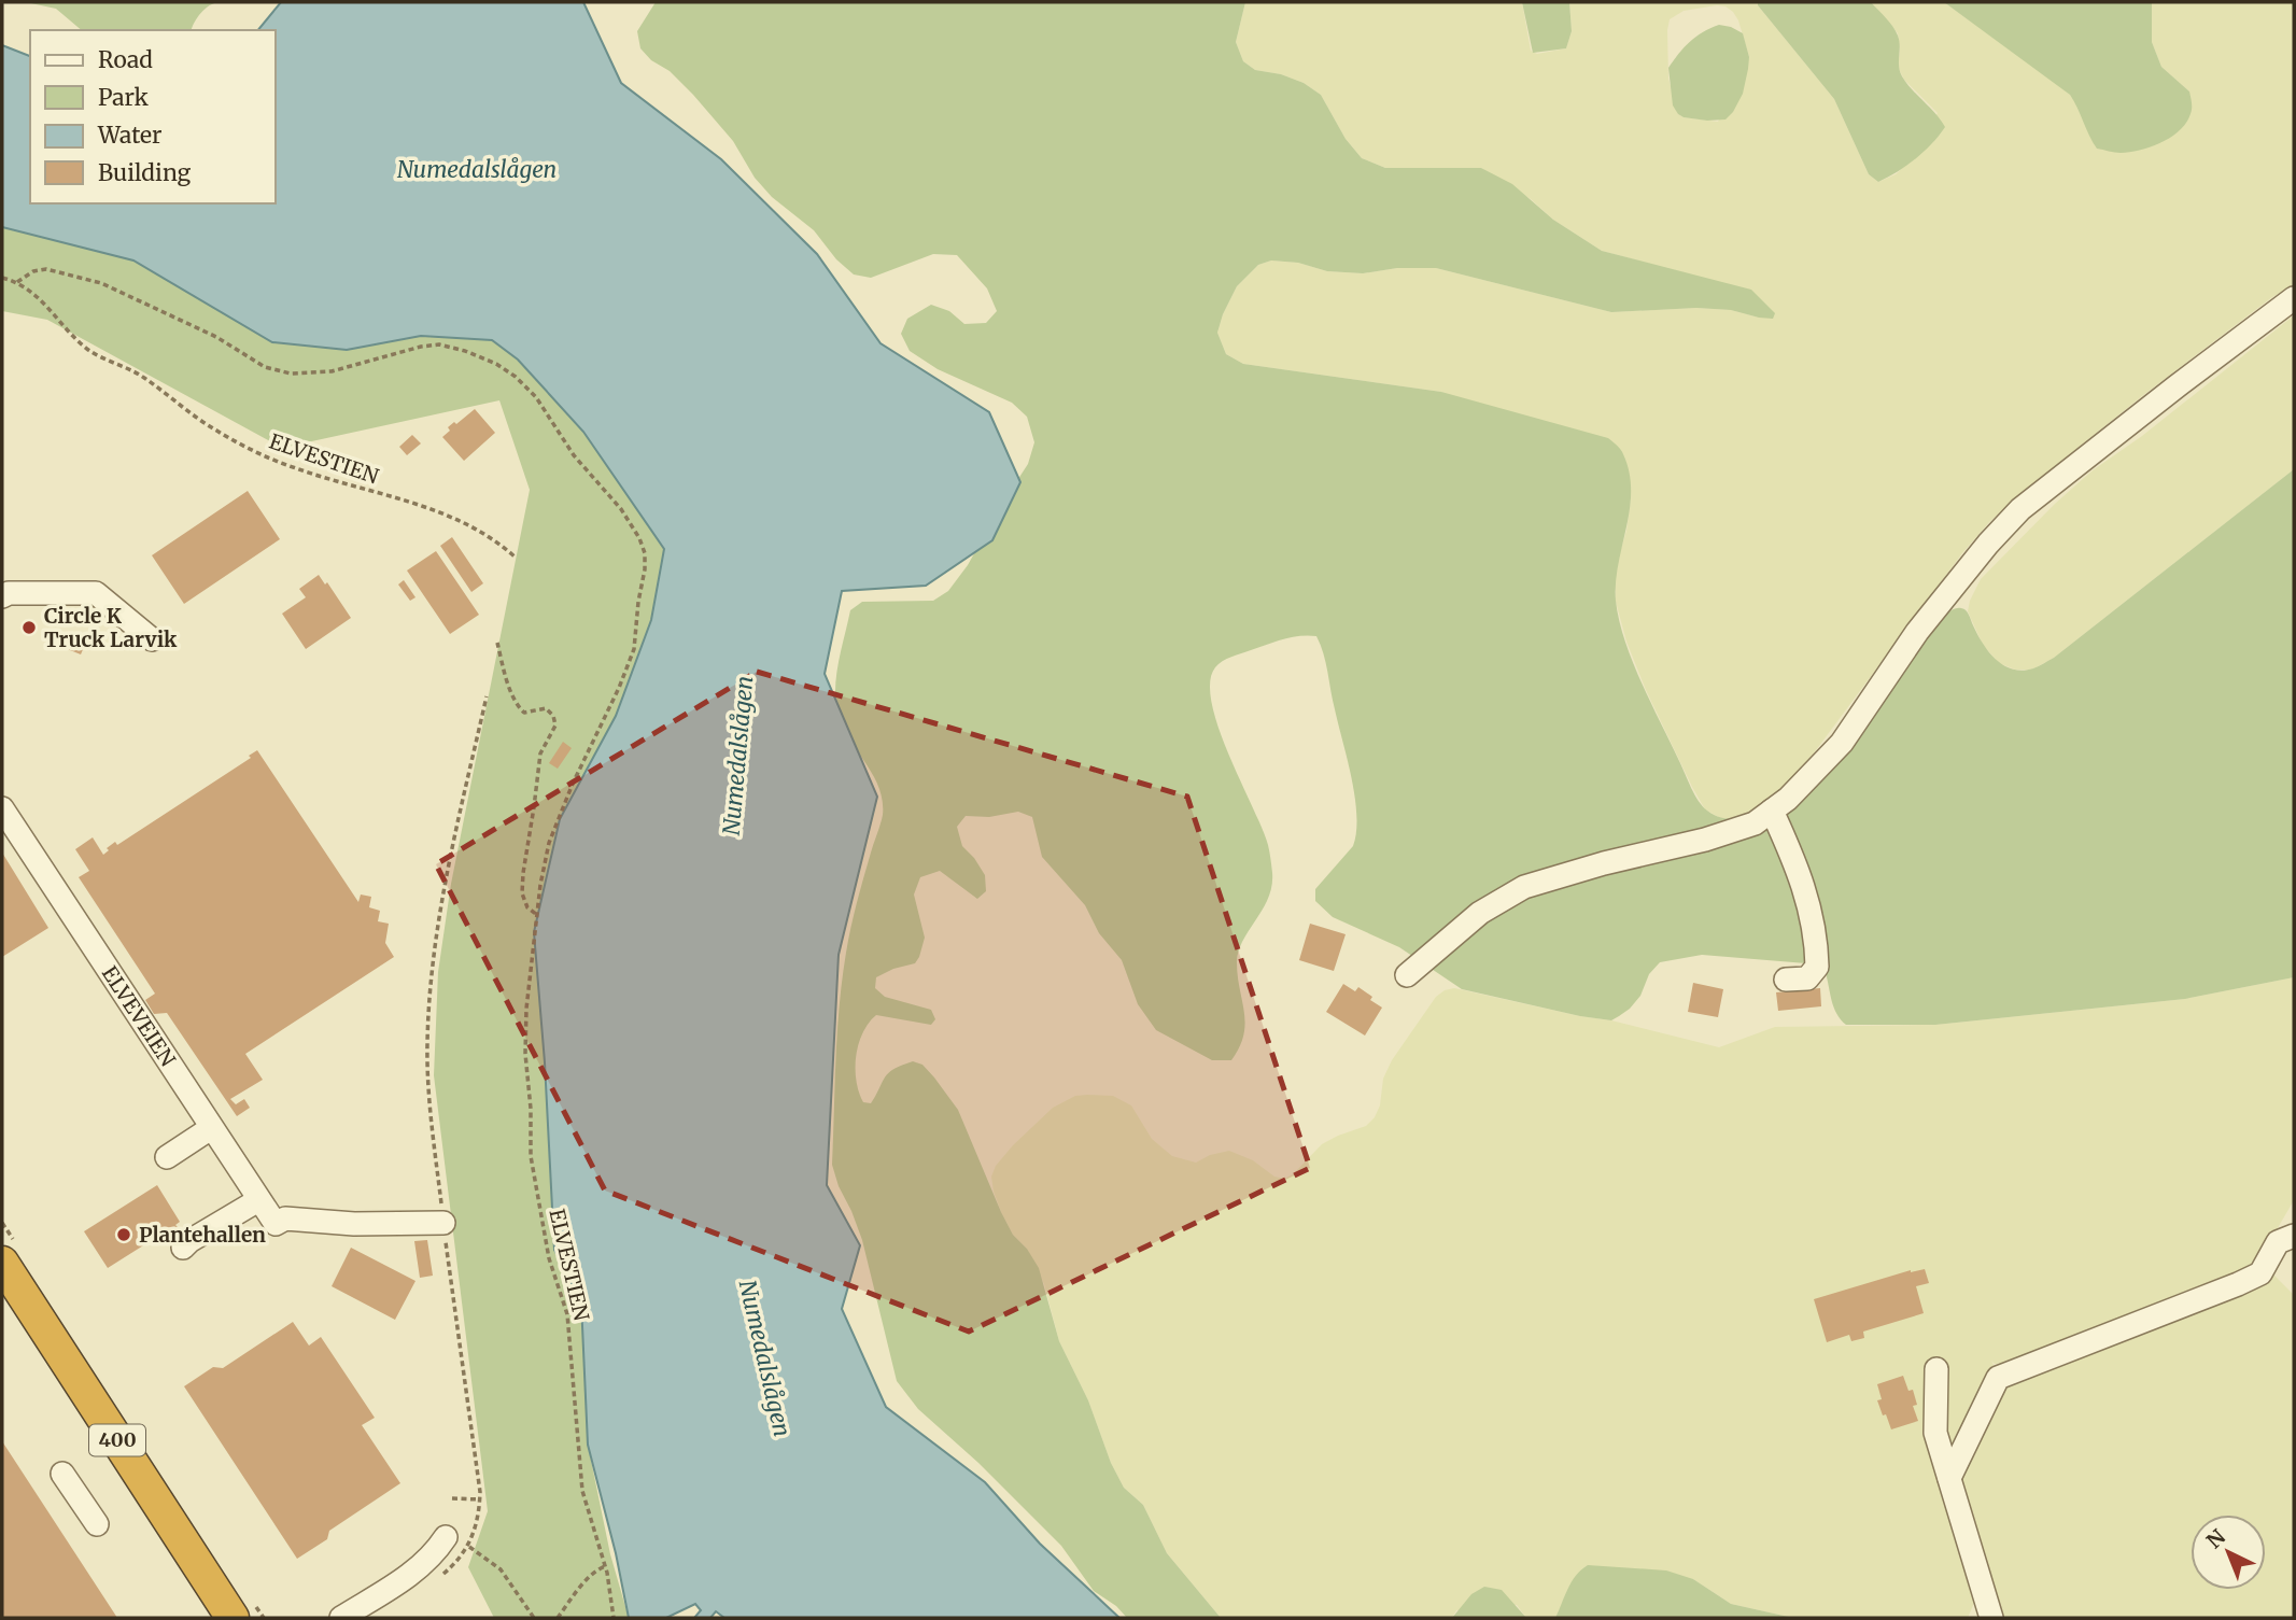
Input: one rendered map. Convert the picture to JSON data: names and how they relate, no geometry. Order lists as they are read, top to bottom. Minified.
{"streets":{"highway":["400"],"street":["ELVEVEIEN"],"path":["ELVESTIEN"]},"water":["Numedalslågen"],"places":["Circle K Truck Larvik","Plantehallen"],"legend":["Road","Park","Water","Building"],"north":"top left"}
